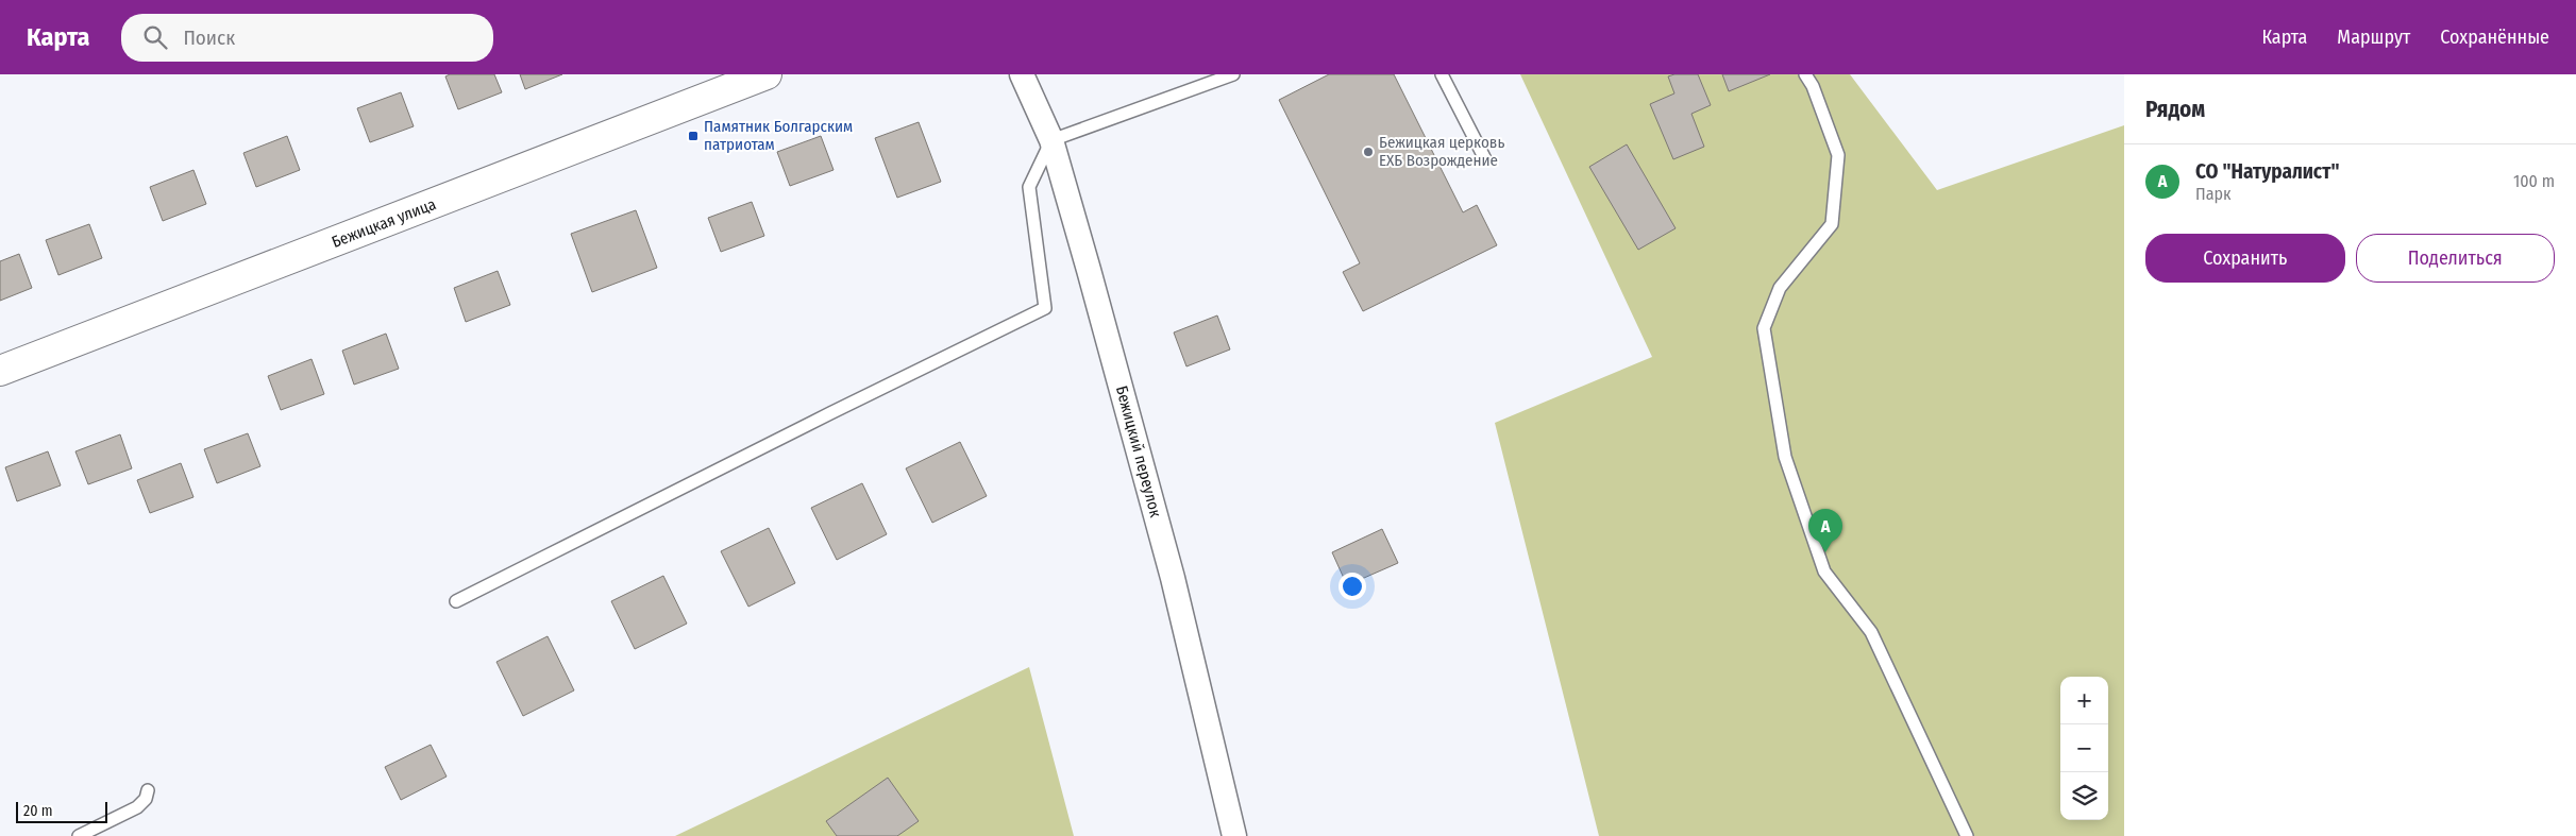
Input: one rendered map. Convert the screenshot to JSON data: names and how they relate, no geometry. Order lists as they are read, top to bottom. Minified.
{"streets":{"street":["Бежицкая улица","Бежицкий переулок"]},"places":{"transit":["Памятник Болгарским патриотам"],"other":["Бежицкая церковь ЕХБ Возрождение"]},"scale_bar":"20 m","page":{"header":"Карта","search":"Поиск","nav":["Карта","Маршрут","Сохранённые"],"heading":"Рядом","list":[{"mark":"A","name":"СО \"Натуралист\"","note":"Парк","value":"100 m"}],"buttons":["Сохранить","Поделиться"],"pins":"A","map_buttons":["+","−"],"scale":"20 m"}}
